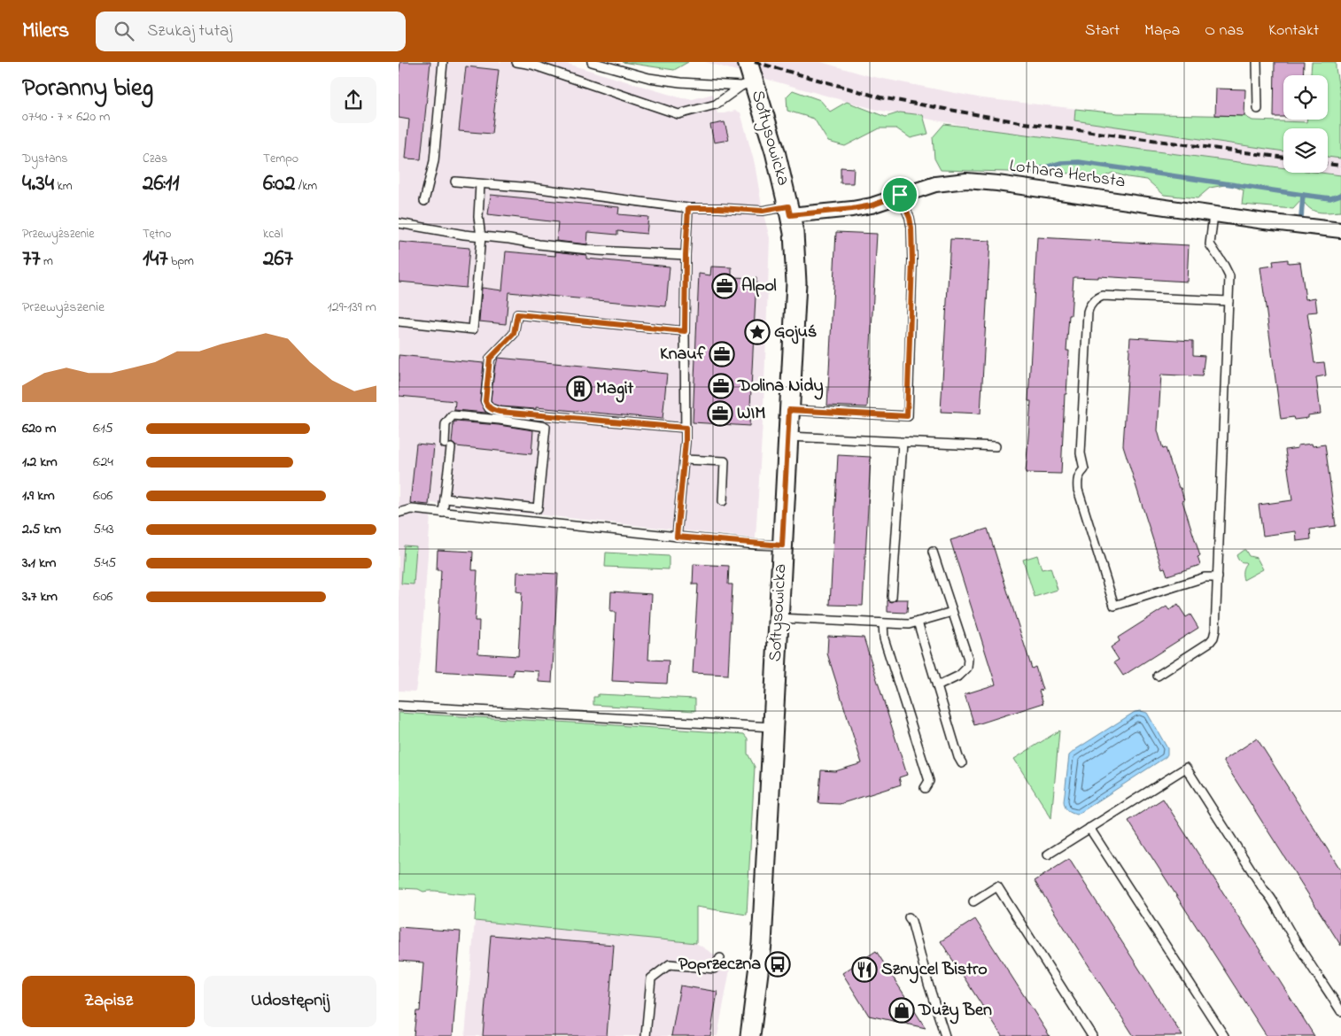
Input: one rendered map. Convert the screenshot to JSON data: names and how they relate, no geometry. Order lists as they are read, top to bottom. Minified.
{"streets":{"street":["Sołtysowicka","Lothara Herbsta"]},"crossings":[["Sołtysowicka","Lothara Herbsta"]],"places":{"office":["Alpol","Knauf","Dolina Nidy","WIM"],"place":["Gojuś"],"building":["Magit"],"bus stop":["Poprzeczna"],"restaurant":["Sznycel Bistro"],"shop":["Duży Ben"]},"page":{"header":"Milers","search":"Szukaj tutaj","nav":["Start","Mapa","O nas","Kontakt"],"heading":["Poranny bieg","07:40 · 7 × 620 m"],"stats":[["Dystans","4.34 km"],["Czas","26:11"],["Tempo","6:02 /km"],["Przewyższenie","77 m"],["Tętno","147 bpm"],["kcal","267"]],"chart":["Przewyższenie","129–139 m"],"list":[{"name":"620 m","note":"6:15"},{"name":"1.2 km","note":"6:24"},{"name":"1.9 km","note":"6:06"},{"name":"2.5 km","note":"5:43"},{"name":"3.1 km","note":"5:45"},{"name":"3.7 km","note":"6:06"}],"buttons":["Zapisz","Udostępnij"]}}
